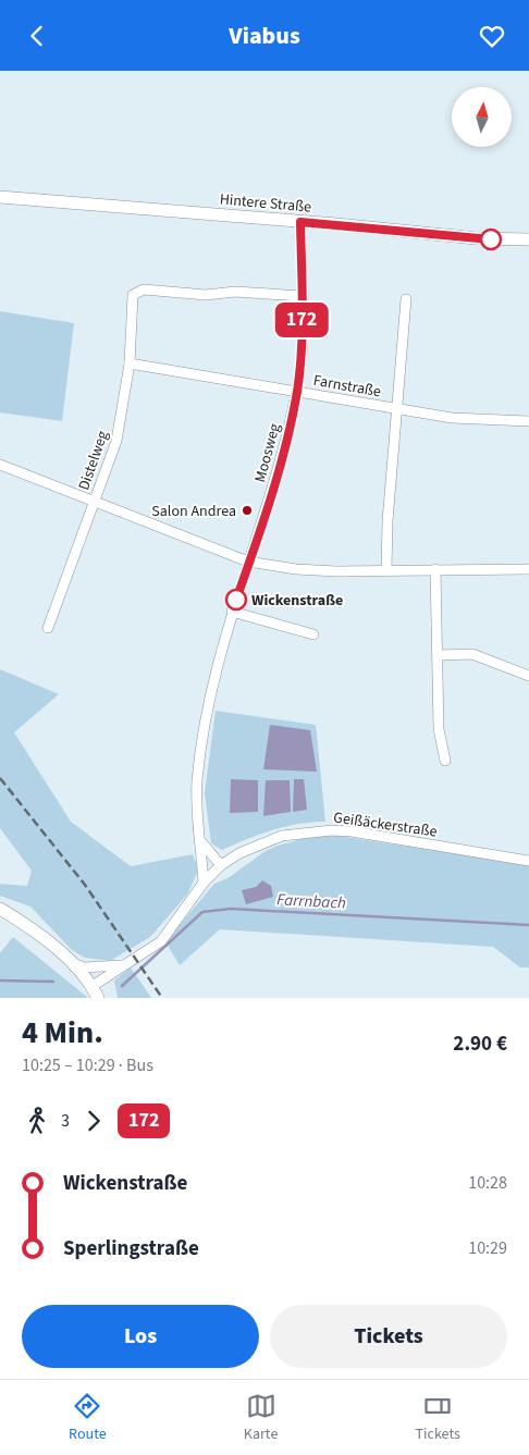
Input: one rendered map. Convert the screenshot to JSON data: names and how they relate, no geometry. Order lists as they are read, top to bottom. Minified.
{"streets":{"street":["Hintere Straße","Farnstraße","Moosweg","Distelweg","Geißäckerstraße"]},"crossings":[["Hintere Straße","Moosweg"],["Farnstraße","Moosweg"],["Farnstraße","Distelweg"],["Moosweg","Distelweg"],["Moosweg","Geißäckerstraße"]],"water":["Farrnbach"],"places":["Salon Andrea","Wickenstraße"],"lines":["bus line 172"],"north":"top","page":{"header":"Viabus","on_map":"172","heading":["4 Min.","10:25 – 10:29 · Bus","2.90 €"],"legs":["3","172"],"list":[{"name":"Wickenstraße","value":"10:28"},{"name":"Sperlingstraße","value":"10:29"}],"buttons":["Los","Tickets"],"tabs":["Route","Karte","Tickets"]}}
